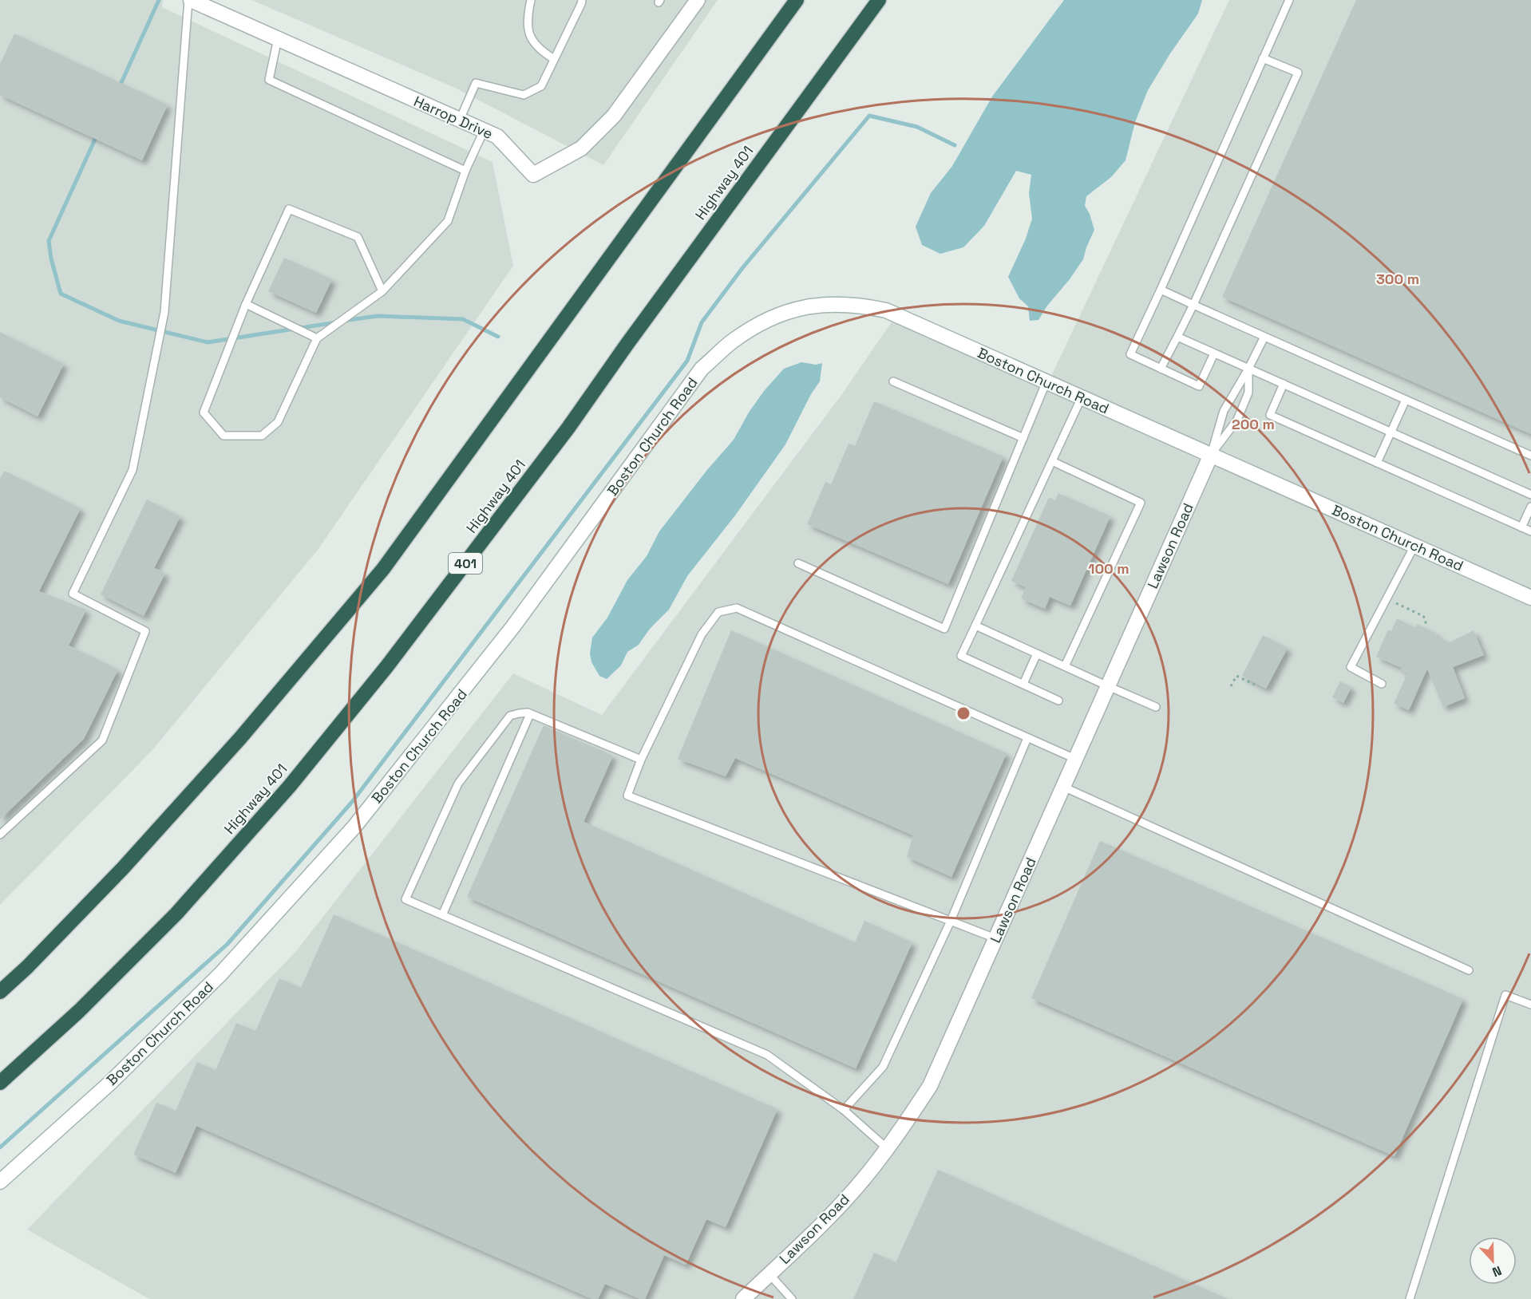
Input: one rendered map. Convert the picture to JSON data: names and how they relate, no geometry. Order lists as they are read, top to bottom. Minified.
{"streets":{"highway":["Highway 401","401"],"street":["Harrop Drive","Boston Church Road","Lawson Road"]},"crossings":[["Boston Church Road","Lawson Road"]],"north":"bottom","rings":["300 m","200 m","100 m"]}
